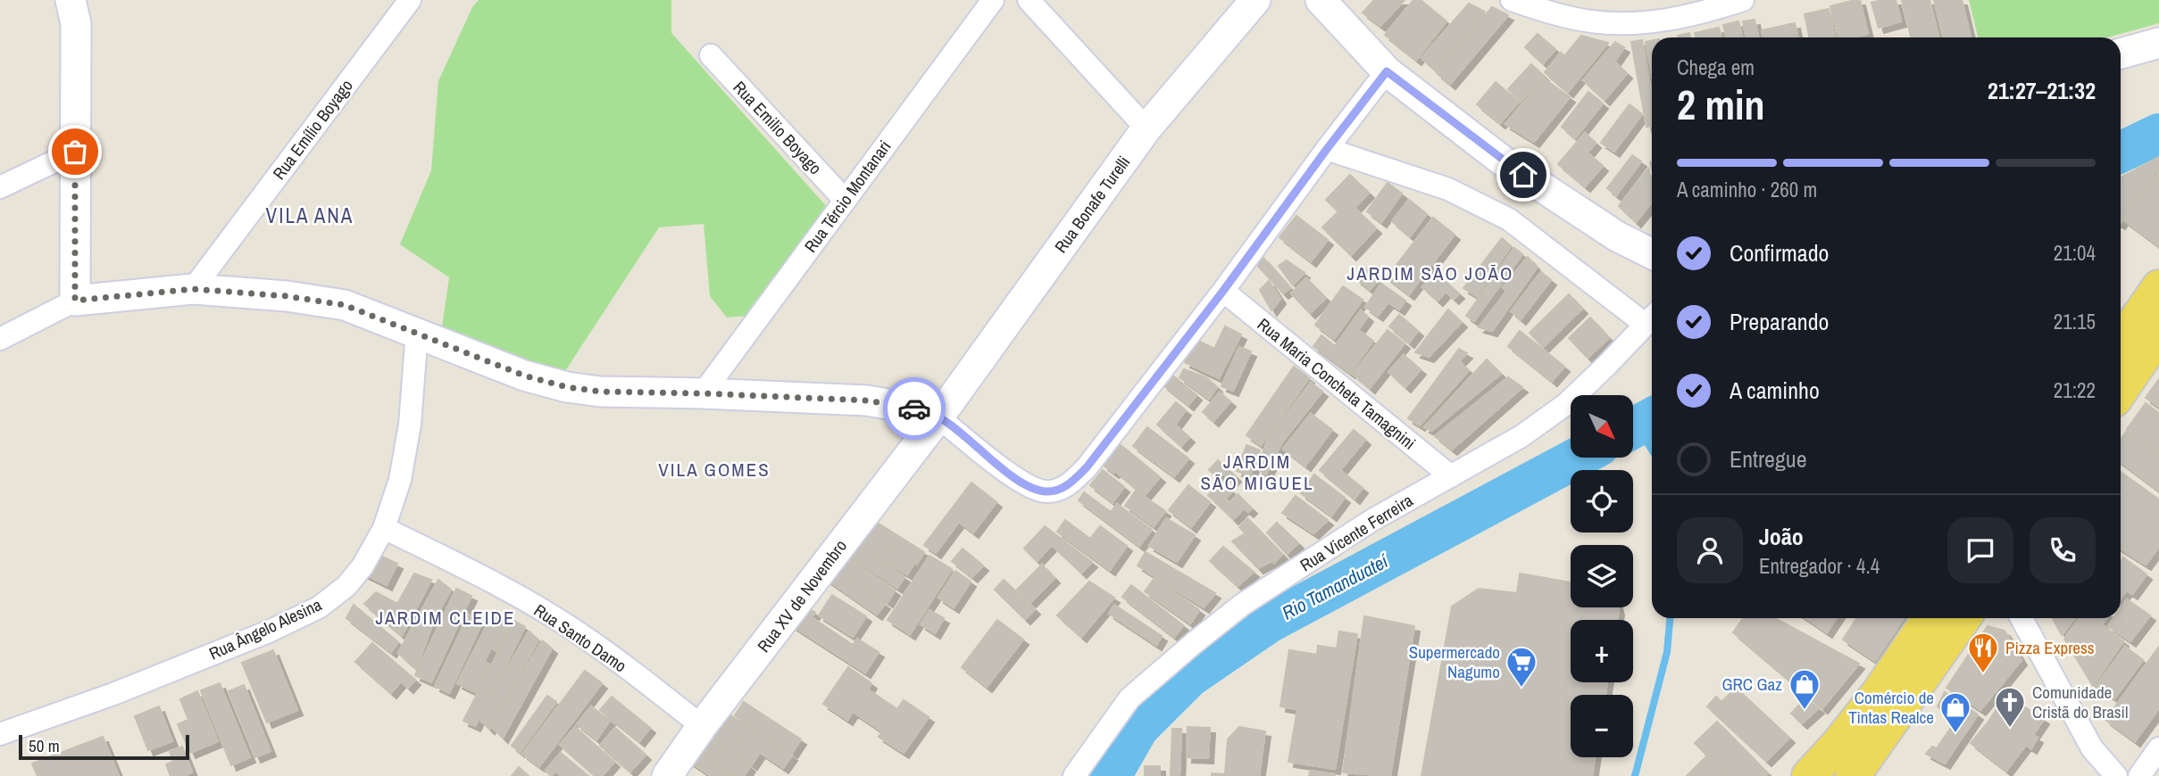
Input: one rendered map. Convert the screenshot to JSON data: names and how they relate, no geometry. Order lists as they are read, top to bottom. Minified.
{"streets":{"street":["Rua Emilio Boyago","Rua Emílio Boyago","Rua Tércio Montanari","Rua Bonafe Turelli","Rua Maria Concheta Tamagnini","Rua Vicente Ferreira","Rua XV de Novembro","Rua Ângelo Alesina","Rua Santo Damo"]},"crossings":[["Rua Emilio Boyago","Rua Tércio Montanari"],["Rua Bonafe Turelli","Rua XV de Novembro"],["Rua Maria Concheta Tamagnini","Rua Vicente Ferreira"],["Rua XV de Novembro","Rua Santo Damo"],["Rua Ângelo Alesina","Rua Santo Damo"]],"districts":["VILA ANA","JARDIM SÃO JOÃO","JARDIM SÃO MIGUEL","VILA GOMES","JARDIM CLEIDE"],"water":["Rio Tamanduateí"],"places":{"restaurant":["Pizza Express"],"supermarket":["Supermercado Nagumo"],"shop":["GRC Gaz","Comércio de Tintas Realce"],"church":["Comunidade Cristã do Brasil"]},"scale_bar":"50 m","north":"bottom right","page":{"heading":["2 min","Chega em","21:27–21:32"],"panel":["João","Entregador · 4.4"],"bar":"A caminho · 260 m","list":[["Confirmado","21:04"],["Preparando","21:15"],["A caminho","21:22"],"Entregue"],"map_buttons":["+","−"],"scale":"50 m"}}
